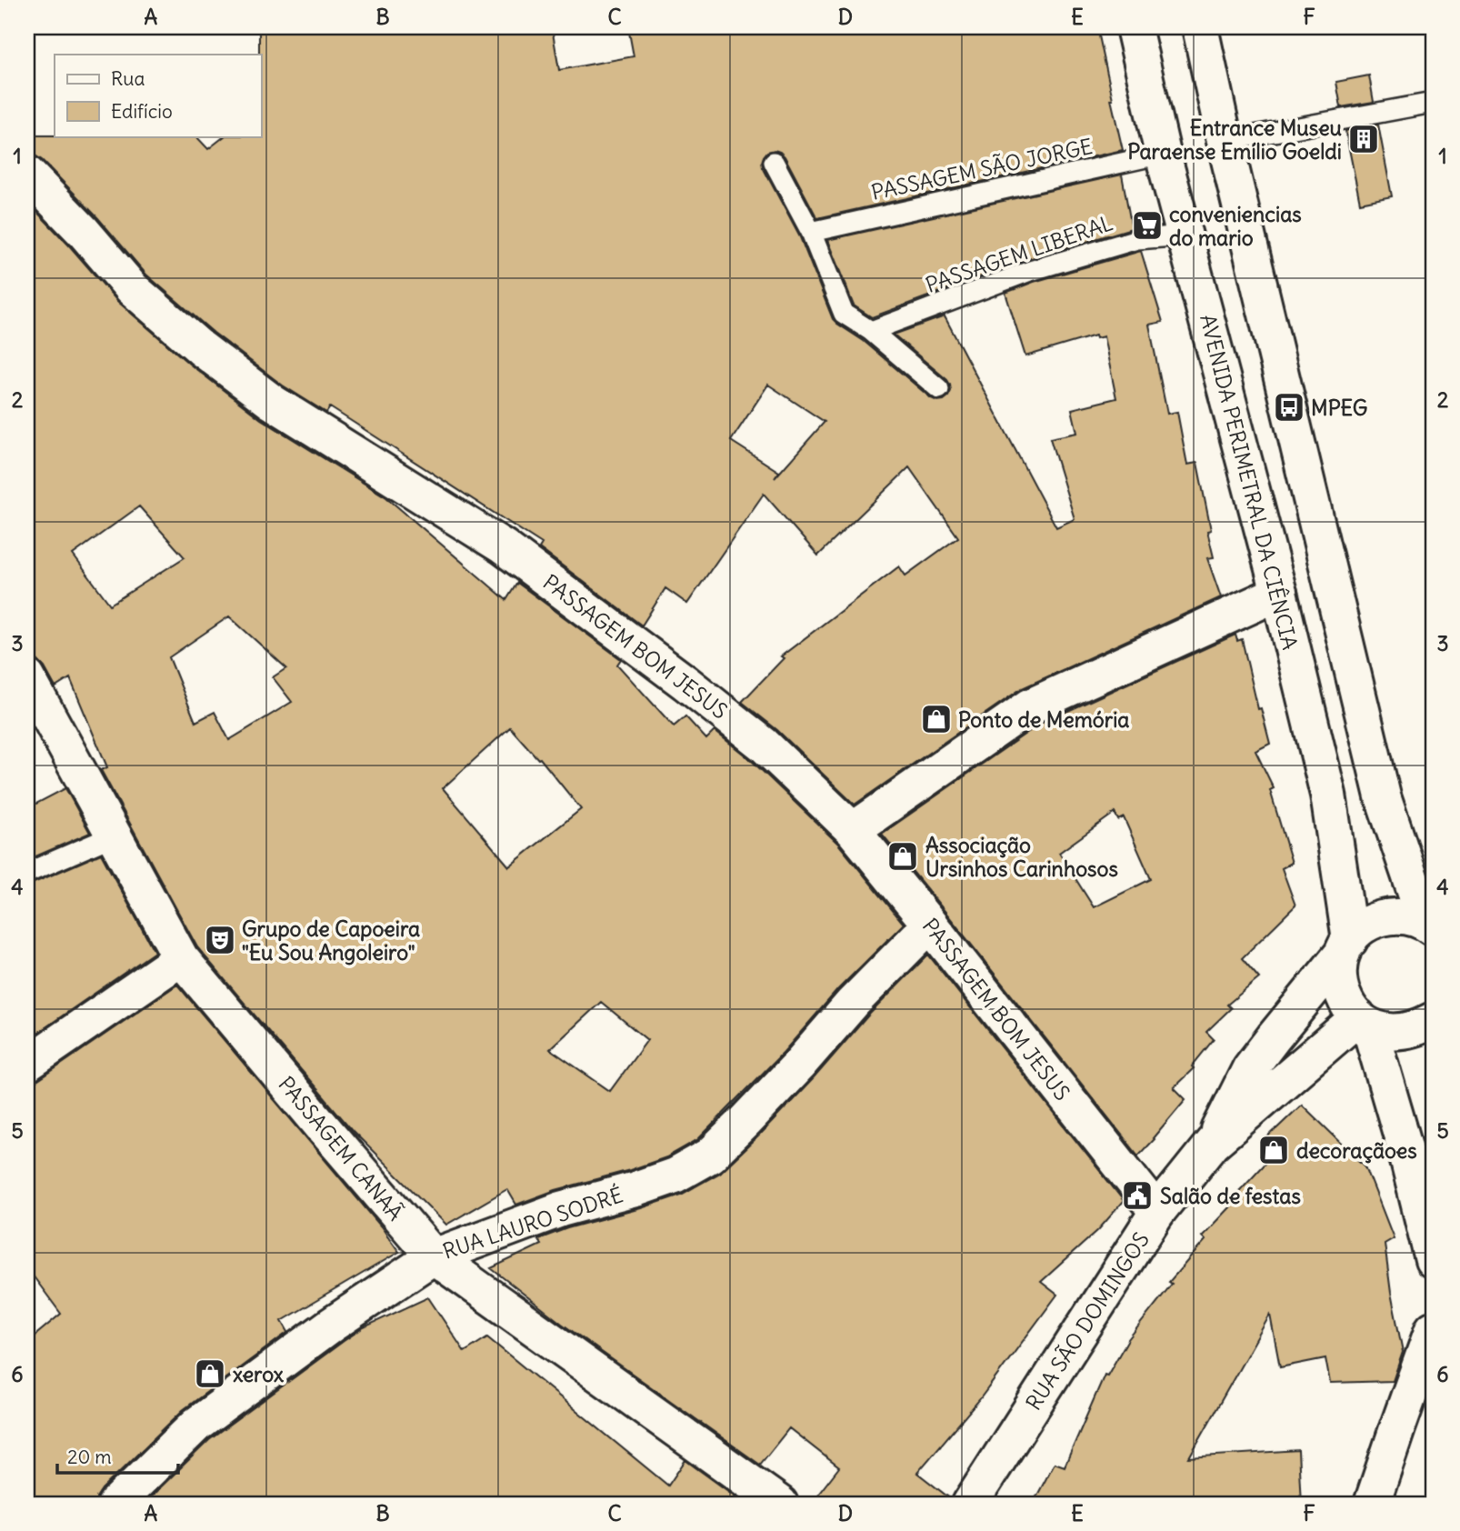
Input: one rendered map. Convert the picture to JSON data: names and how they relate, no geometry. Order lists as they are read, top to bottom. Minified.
{"streets":{"street":["AVENIDA PERIMETRAL DA CIÊNCIA","PASSAGEM BOM JESUS","PASSAGEM CANAÃ","RUA LAURO SODRÉ","RUA SÃO DOMINGOS"],"lane":["PASSAGEM SÃO JORGE","PASSAGEM LIBERAL"]},"crossings":[["PASSAGEM SÃO JORGE","AVENIDA PERIMETRAL DA CIÊNCIA"],["PASSAGEM LIBERAL","AVENIDA PERIMETRAL DA CIÊNCIA"],["AVENIDA PERIMETRAL DA CIÊNCIA","RUA SÃO DOMINGOS"],["PASSAGEM BOM JESUS","RUA LAURO SODRÉ"],["PASSAGEM BOM JESUS","RUA SÃO DOMINGOS"],["PASSAGEM CANAÃ","RUA LAURO SODRÉ"]],"places":{"building":["Entrance Museu Paraense Emílio Goeldi"],"supermarket":["conveniencias do mario"],"bus stop":["MPEG"],"shop":["Ponto de Memória","Associação Ursinhos Carinhosos","decoraçãoes","xerox"],"theatre":["Grupo de Capoeira \"Eu Sou Angoleiro\""],"public building":["Salão de festas"]},"legend":["Rua","Edifício"],"scale_bar":"20 m","grid":{"columns":["A","B","C","D","E","F"],"rows":["1","2","3","4","5","6"]}}
